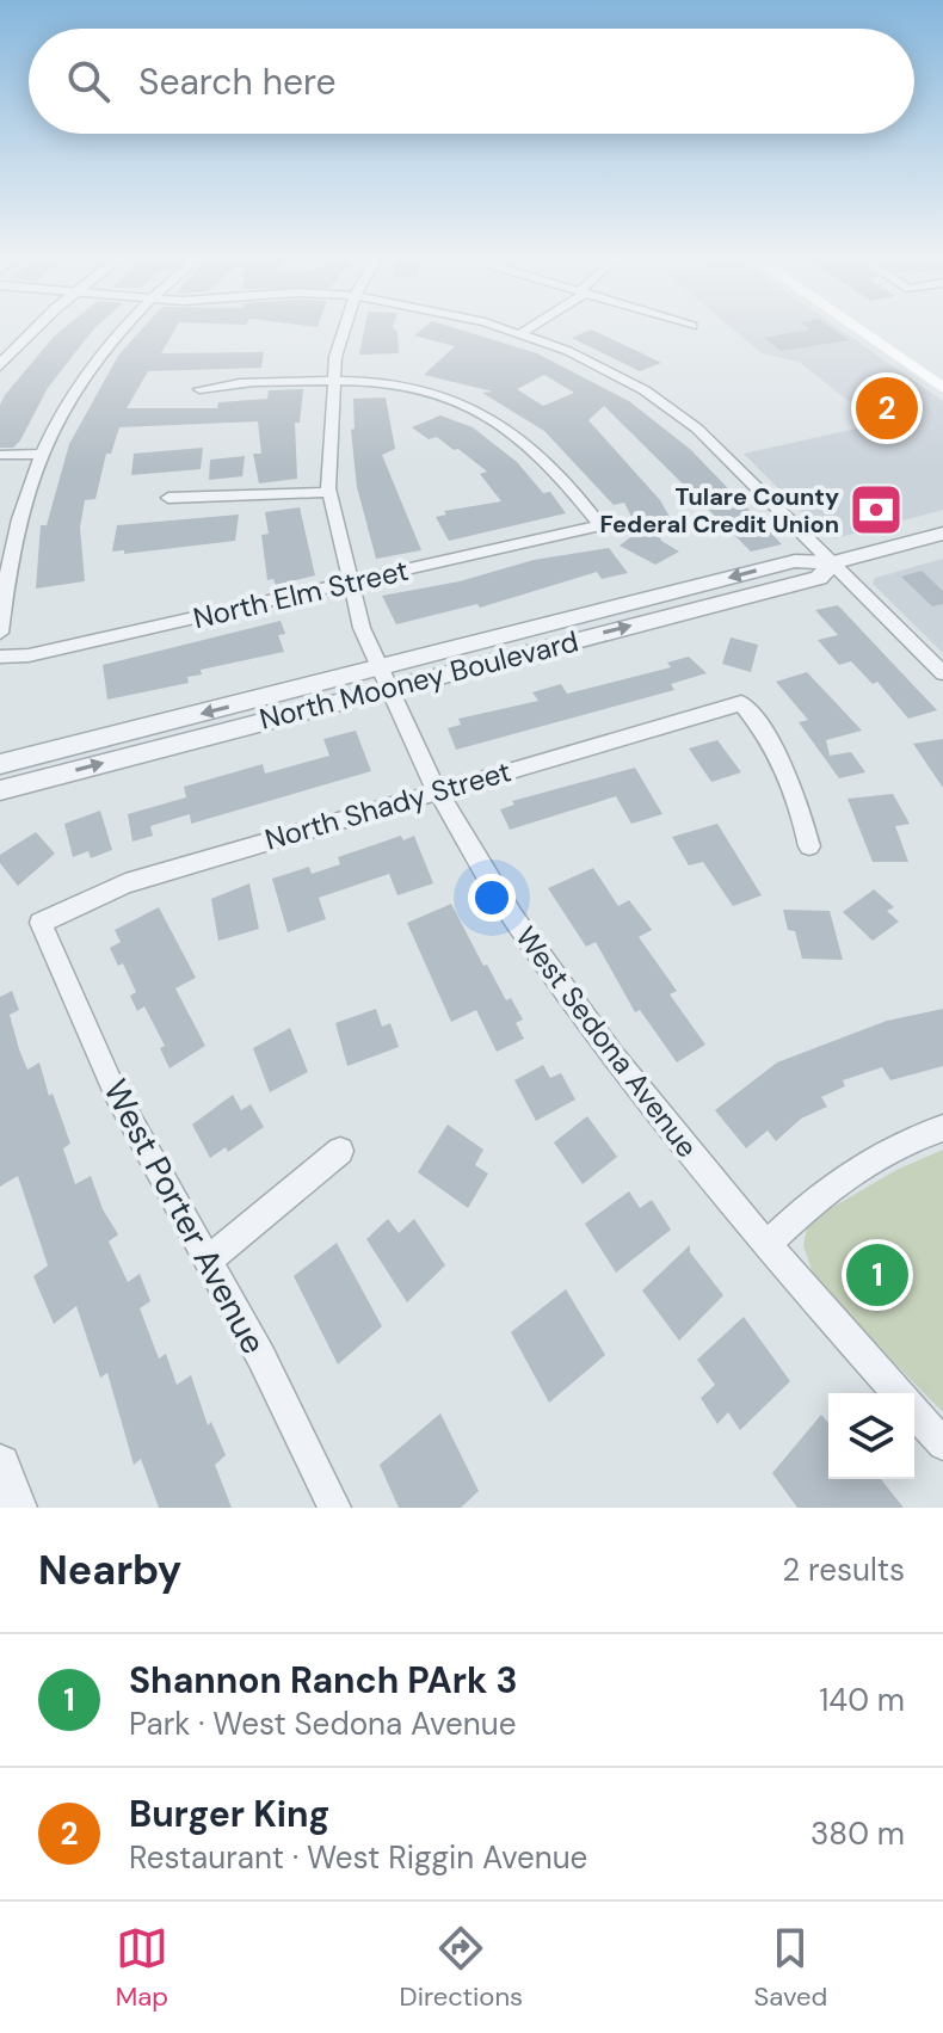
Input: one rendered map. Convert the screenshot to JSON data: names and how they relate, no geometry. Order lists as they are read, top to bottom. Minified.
{"streets":{"street":["North Elm Street","North Mooney Boulevard","North Shady Street","West Sedona Avenue","West Porter Avenue"]},"crossings":[["North Elm Street","West Sedona Avenue"],["North Mooney Boulevard","West Sedona Avenue"],["North Shady Street","West Sedona Avenue"],["North Shady Street","West Porter Avenue"]],"places":{"bank":["Tulare County Federal Credit Union"]},"page":{"search":"Search here","pins":["2","1"],"heading":["Nearby","2 results"],"list":[{"mark":"1","name":"Shannon Ranch PArk 3","note":"Park · West Sedona Avenue","value":"140 m"},{"mark":"2","name":"Burger King","note":"Restaurant · West Riggin Avenue","value":"380 m"}],"nav":["Map","Directions","Saved"]}}
